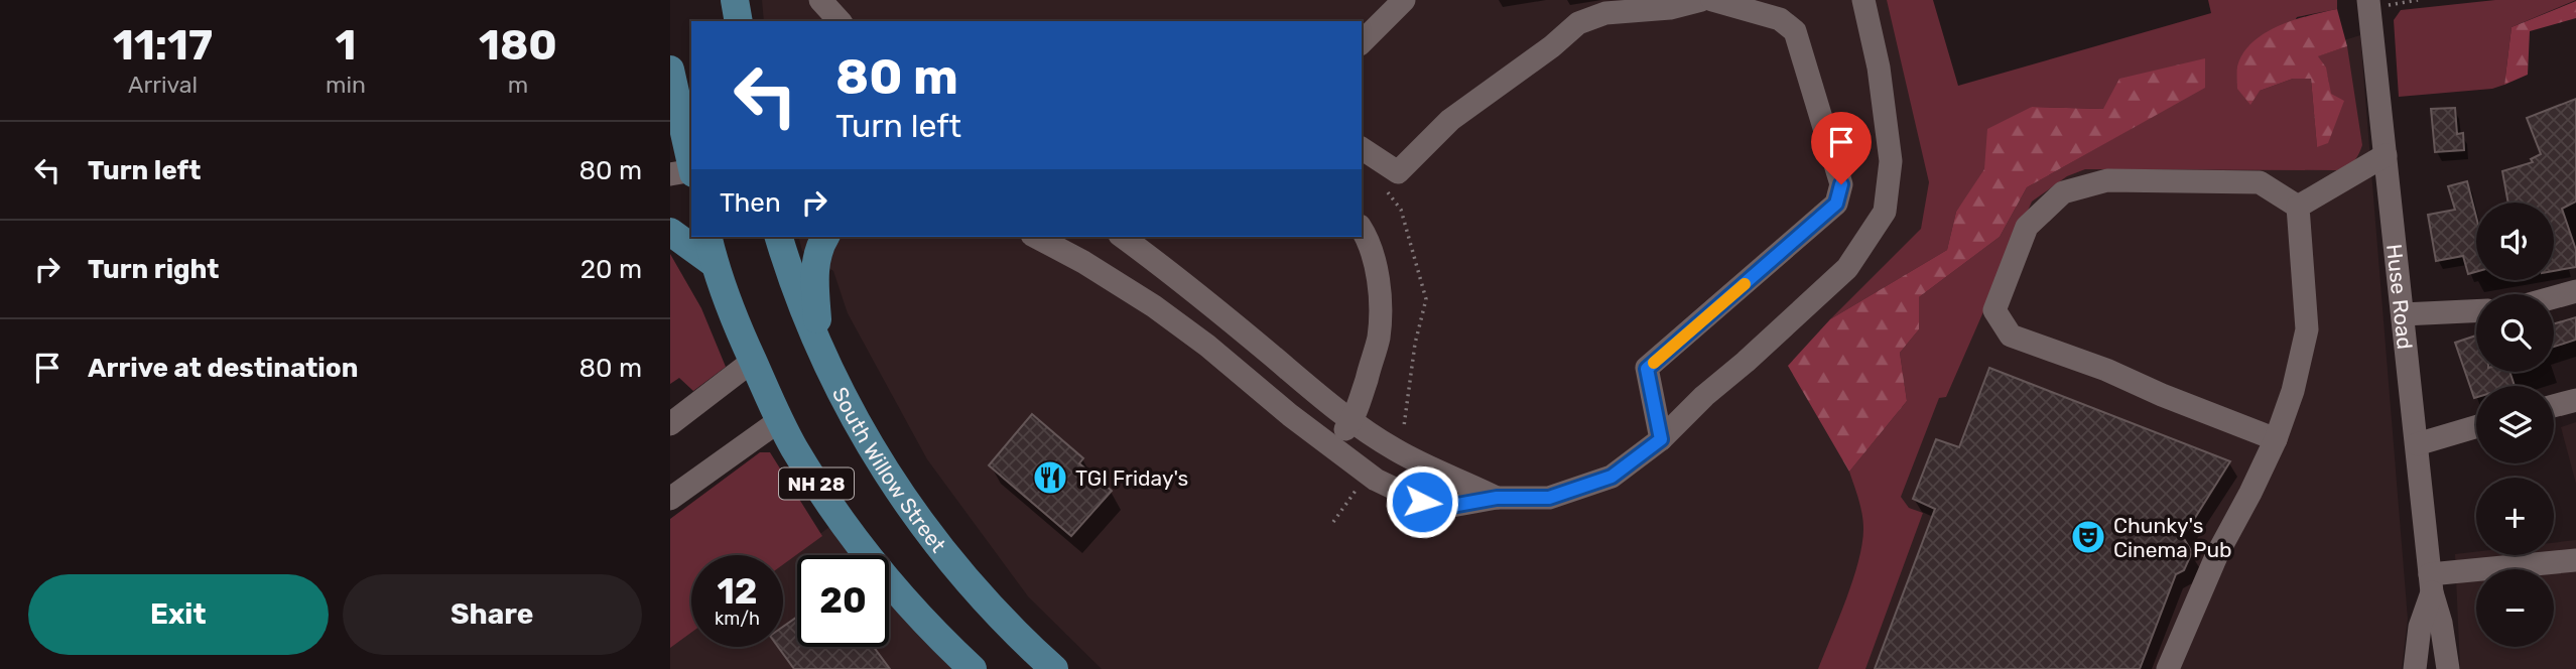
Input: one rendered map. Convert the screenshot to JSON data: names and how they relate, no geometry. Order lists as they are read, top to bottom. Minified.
{"streets":{"main road":["South Willow Street","NH 28"],"street":["Huse Road"]},"places":{"restaurant":["TGI Friday's"],"theatre":["Chunky's Cinema Pub"]},"page":{"eta":["11:17","Arrival","1","min","180","m"],"turn":["80 m","Turn left"],"list":[{"name":"Turn left","value":"80 m"},{"name":"Turn right","value":"20 m"},{"name":"Arrive at destination","value":"80 m"}],"then":"Then","map_buttons":["+","−"],"speed":"12 km/h","limit":"20","buttons":["Exit","Share"]}}
